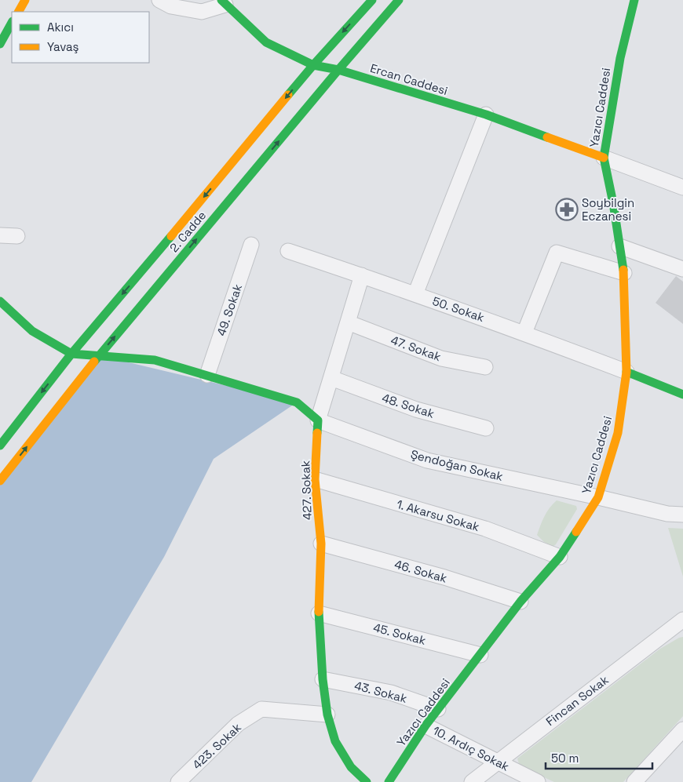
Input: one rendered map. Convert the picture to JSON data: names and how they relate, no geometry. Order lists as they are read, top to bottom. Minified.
{"streets":{"main road":["Ercan Caddesi","Yazıcı Caddesi","2. Cadde","427. Sokak"],"street":["50. Sokak","49. Sokak","47. Sokak","48. Sokak","Şendoğan Sokak","1. Akarsu Sokak","46. Sokak","45. Sokak","43. Sokak","Fincan Sokak","423. Sokak","10. Ardıç Sokak"]},"crossings":[["Ercan Caddesi","Yazıcı Caddesi"],["Ercan Caddesi","2. Cadde"],["Yazıcı Caddesi","50. Sokak"],["Yazıcı Caddesi","Şendoğan Sokak"],["Yazıcı Caddesi","1. Akarsu Sokak"],["Yazıcı Caddesi","46. Sokak"],["Yazıcı Caddesi","45. Sokak"],["Yazıcı Caddesi","43. Sokak"],["Yazıcı Caddesi","10. Ardıç Sokak"],["Şendoğan Sokak","427. Sokak"],["427. Sokak","1. Akarsu Sokak"],["427. Sokak","46. Sokak"],["427. Sokak","45. Sokak"],["427. Sokak","43. Sokak"],["427. Sokak","423. Sokak"],["Fincan Sokak","10. Ardıç Sokak"]],"places":{"pharmacy":["Soybilgin Eczanesi"]},"legend":["Akıcı","Yavaş"],"scale_bar":"50 m"}
